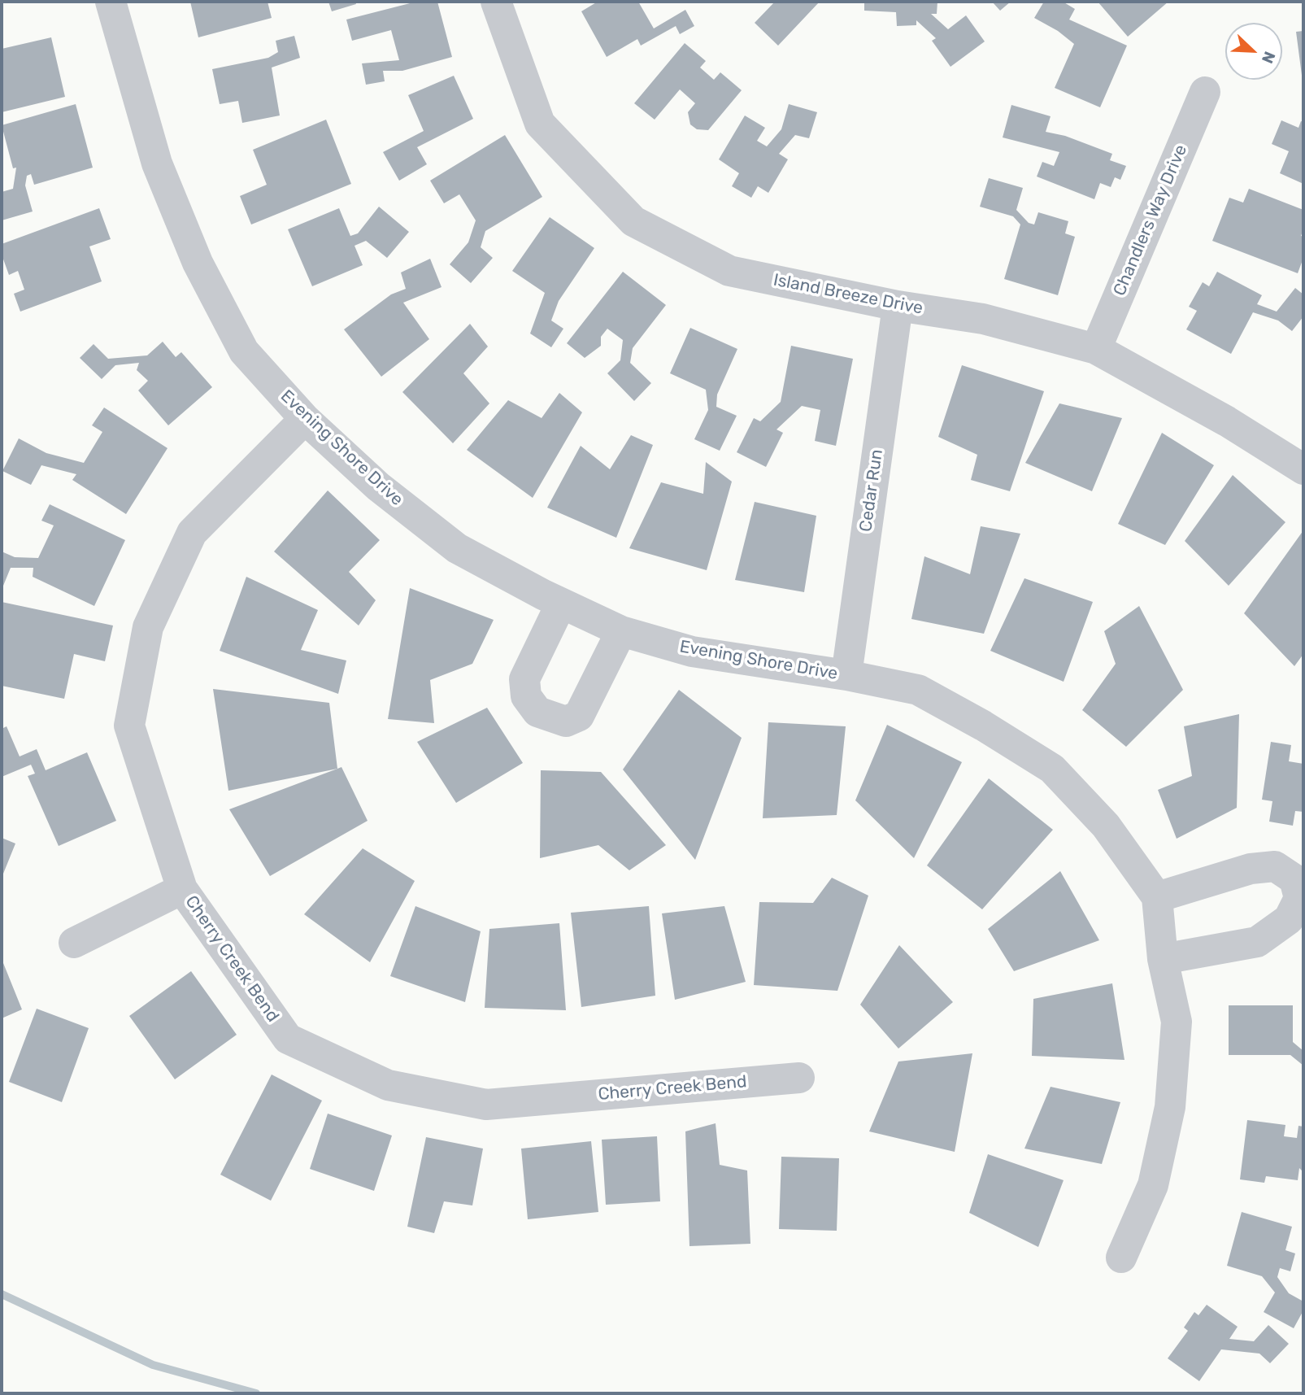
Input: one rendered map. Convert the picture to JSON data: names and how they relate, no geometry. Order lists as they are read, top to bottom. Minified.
{"streets":{"street":["Chandlers Way Drive","Island Breeze Drive","Evening Shore Drive","Cedar Run","Cherry Creek Bend"]},"crossings":[["Chandlers Way Drive","Island Breeze Drive"],["Island Breeze Drive","Cedar Run"],["Evening Shore Drive","Cedar Run"],["Evening Shore Drive","Cherry Creek Bend"]],"north":"bottom right"}
